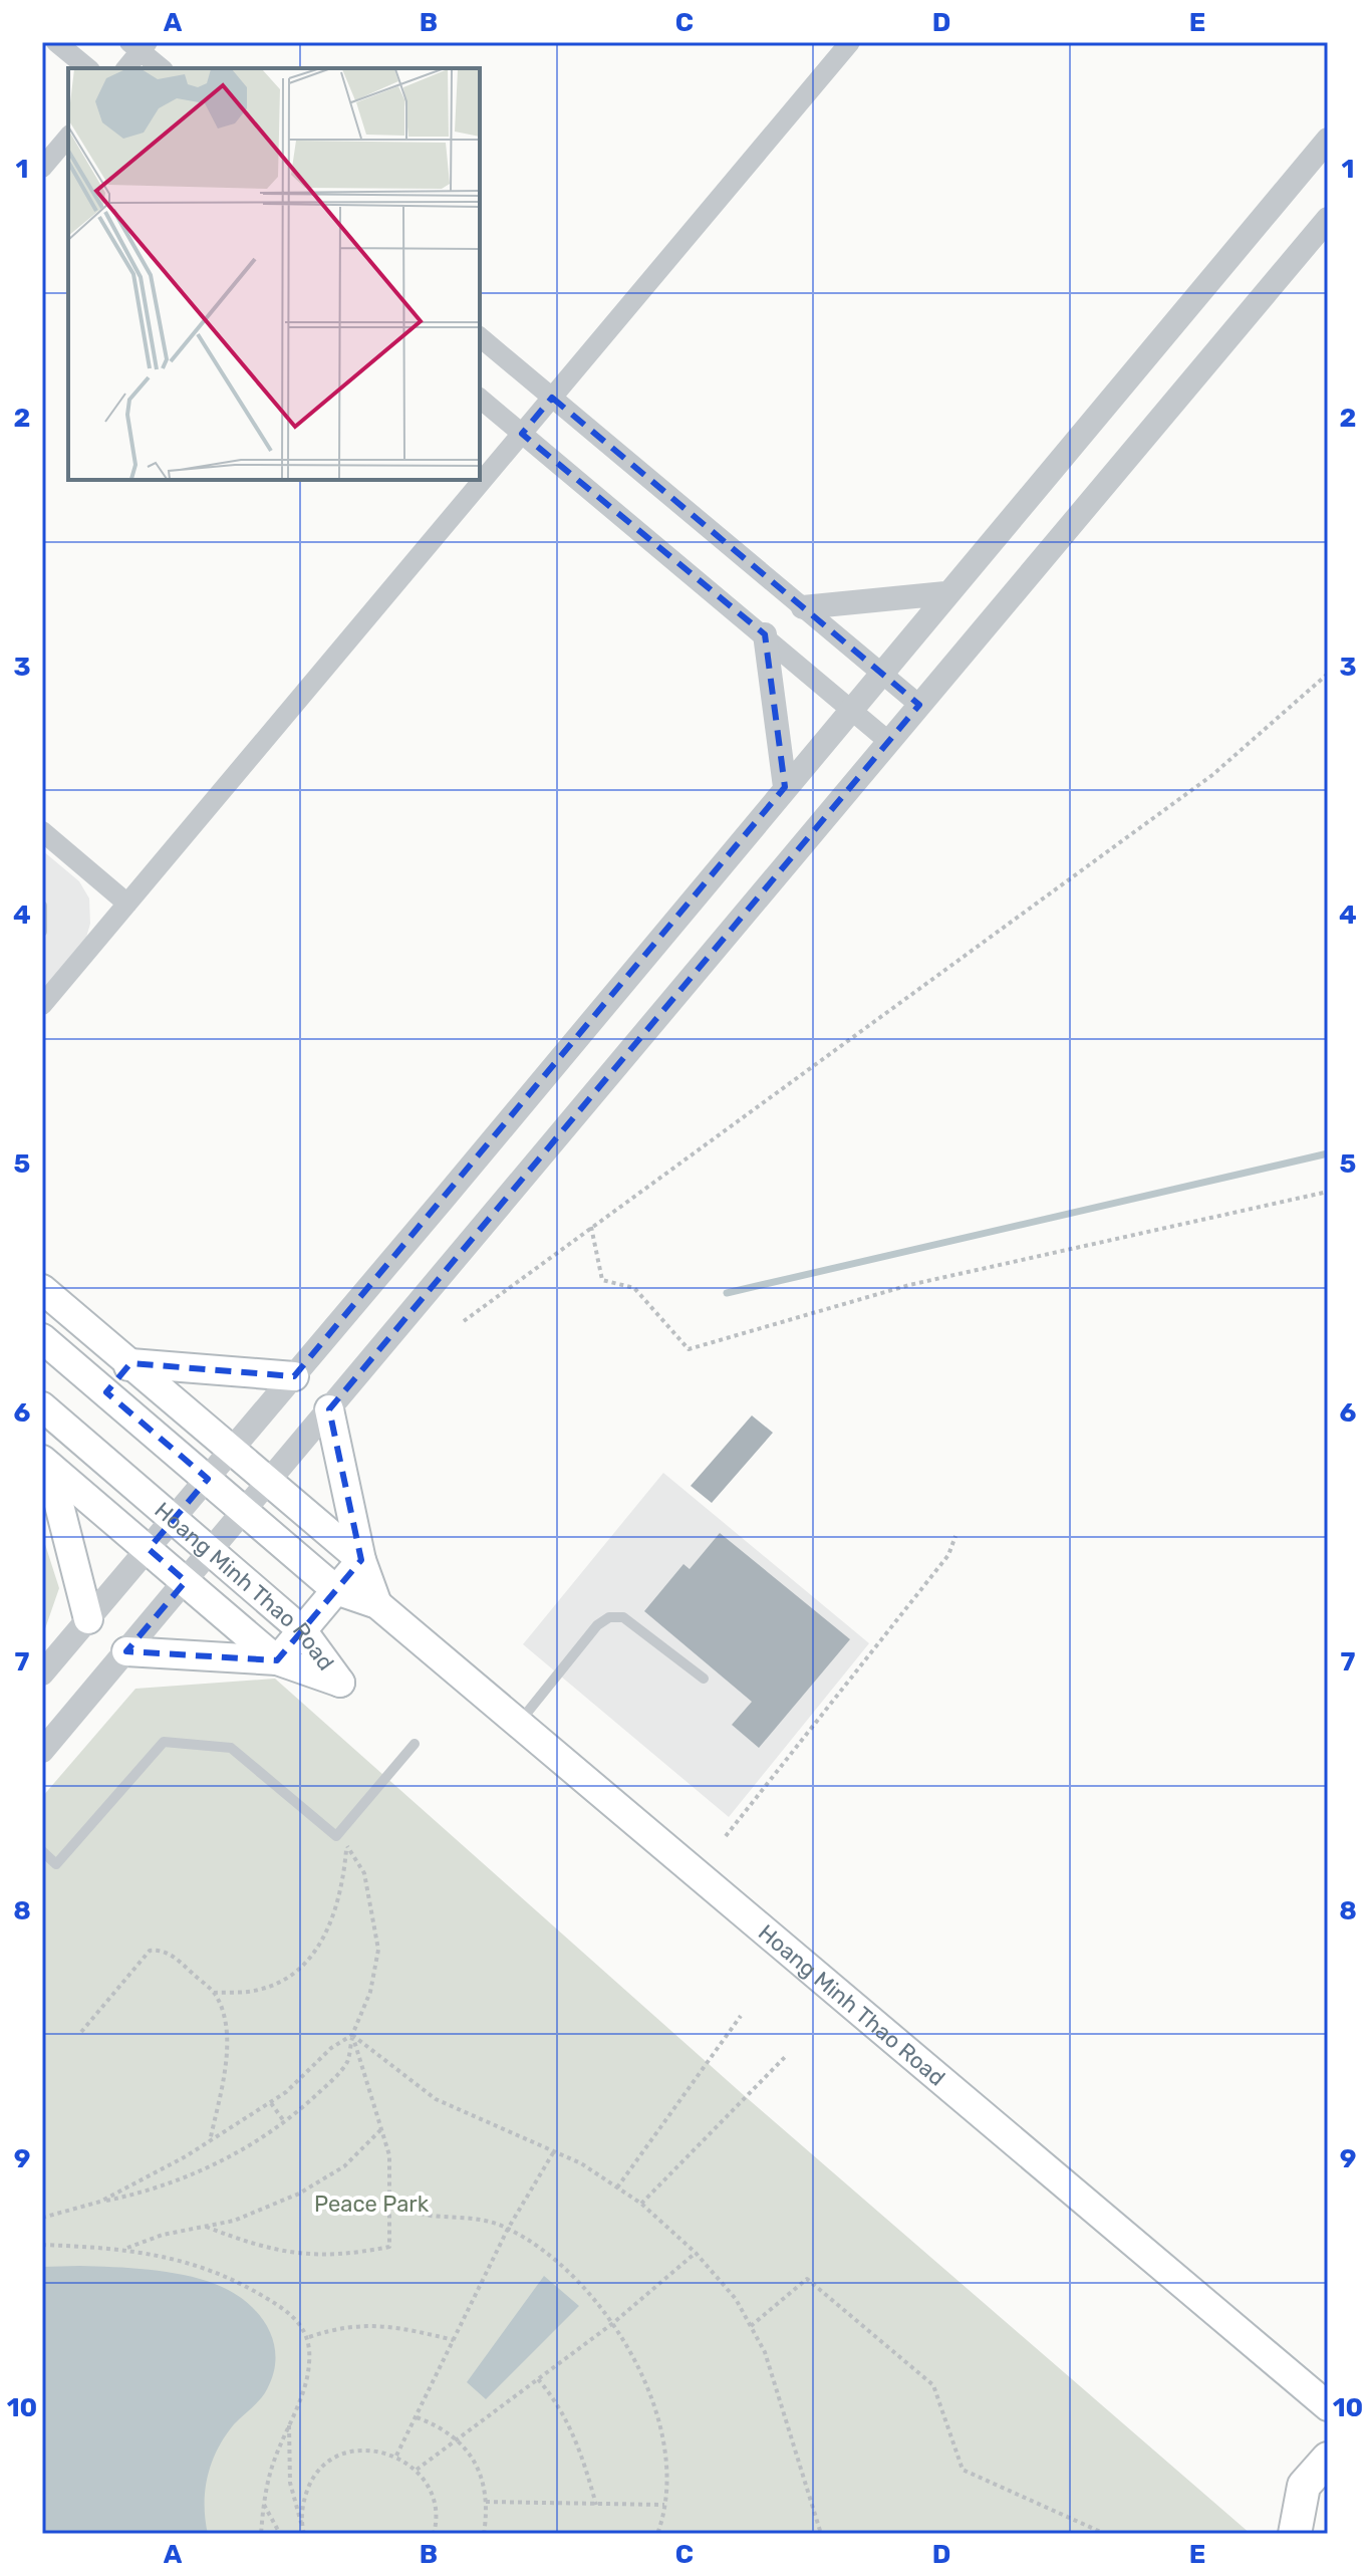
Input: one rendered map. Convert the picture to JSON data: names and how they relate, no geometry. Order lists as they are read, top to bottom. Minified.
{"streets":{"main road":["Hoang Minh Thao Road"]},"parks":["Peace Park"],"grid":{"columns":["A","B","C","D","E"],"rows":["1","2","3","4","5","6","7","8","9","10"]}}
